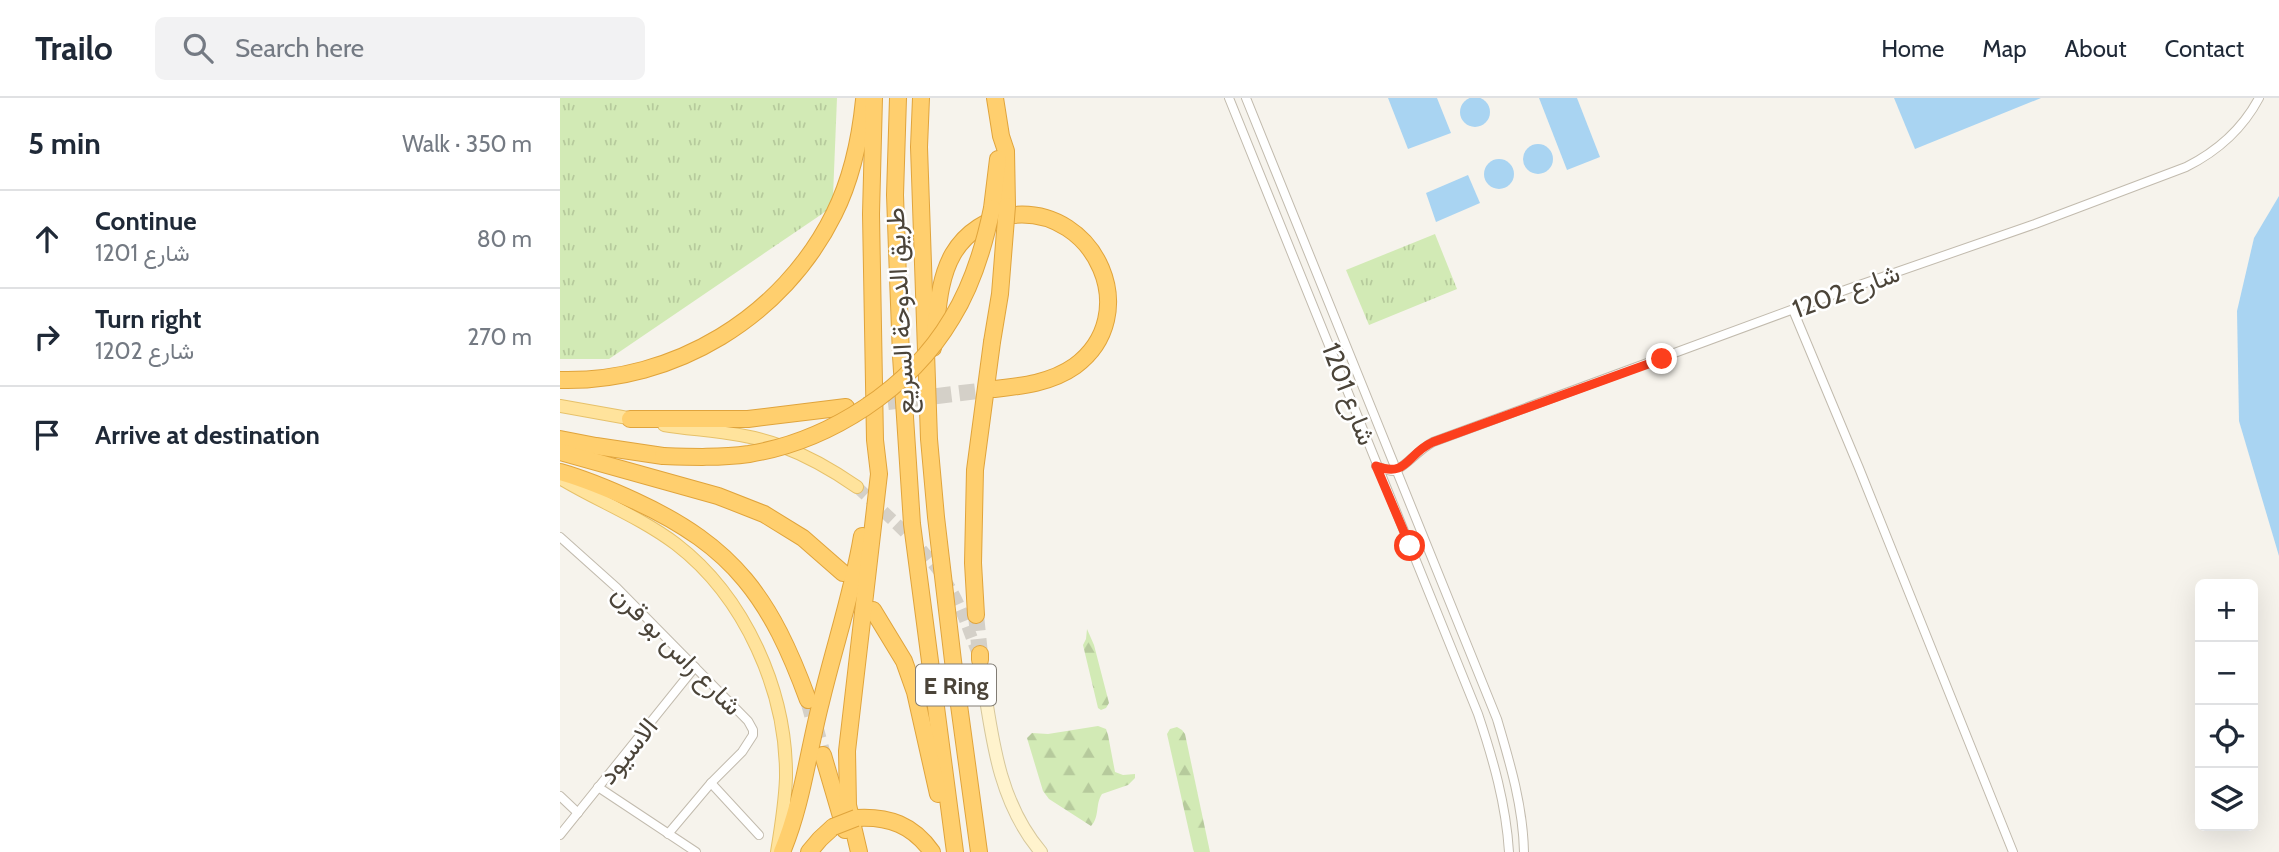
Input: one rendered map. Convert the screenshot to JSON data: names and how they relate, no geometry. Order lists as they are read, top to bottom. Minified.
{"streets":{"highway":["طريق الدوحة السريع","E Ring"],"street":["شارع 1202","شارع 1201","شارع راس بو قرن","الاسيود"]},"crossings":[["شارع 1202","شارع 1201"],["شارع راس بو قرن","الاسيود"]],"page":{"header":"Trailo","search":"Search here","nav":["Home","Map","About","Contact"],"heading":["5 min","Walk · 350 m"],"list":[["Continue","شارع 1201","80 m"],["Turn right","شارع 1202","270 m"],"Arrive at destination"],"map_buttons":["+","−"]}}
